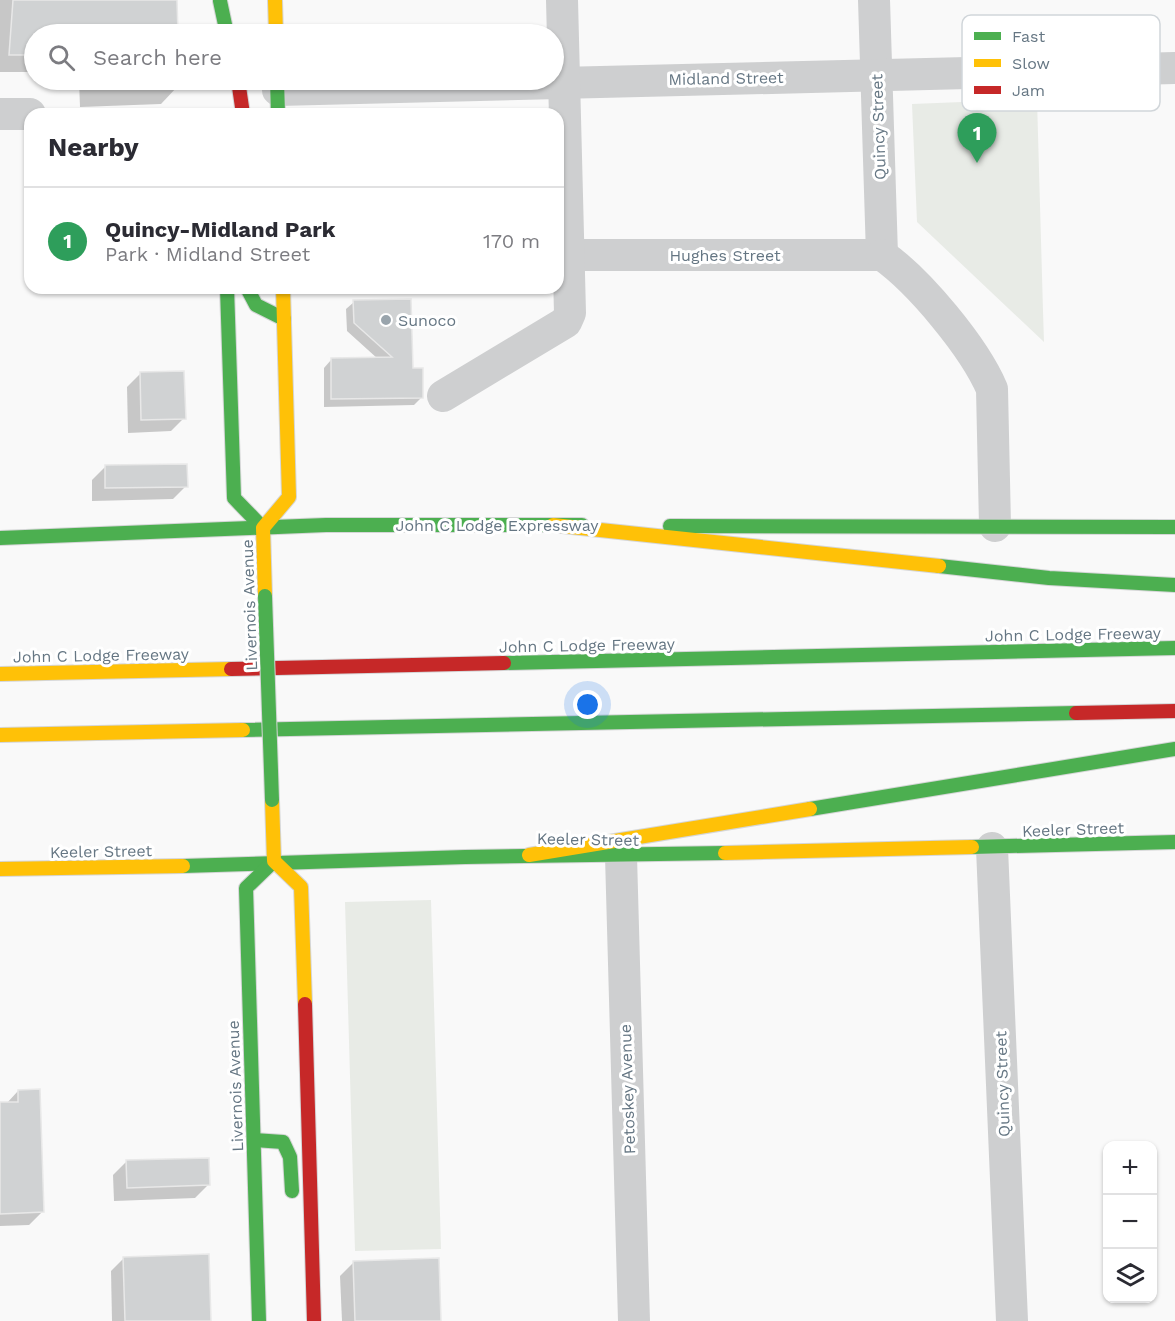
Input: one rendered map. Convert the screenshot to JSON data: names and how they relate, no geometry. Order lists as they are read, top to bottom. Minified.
{"streets":{"main road":["John C Lodge Expressway","Livernois Avenue","John C Lodge Freeway","Keeler Street"],"street":["Midland Street","Quincy Street","Hughes Street","Petoskey Avenue"]},"crossings":[["Midland Street","Quincy Street"],["Quincy Street","Hughes Street"],["Quincy Street","Keeler Street"],["John C Lodge Expressway","Livernois Avenue"],["Livernois Avenue","Keeler Street"],["Keeler Street","Petoskey Avenue"]],"places":["Sunoco"],"legend":["Fast","Slow","Jam"],"page":{"search":"Search here","heading":"Nearby","pins":"1","list":[{"mark":"1","name":"Quincy-Midland Park","note":"Park · Midland Street","value":"170 m"}],"map_buttons":["+","−"]}}
